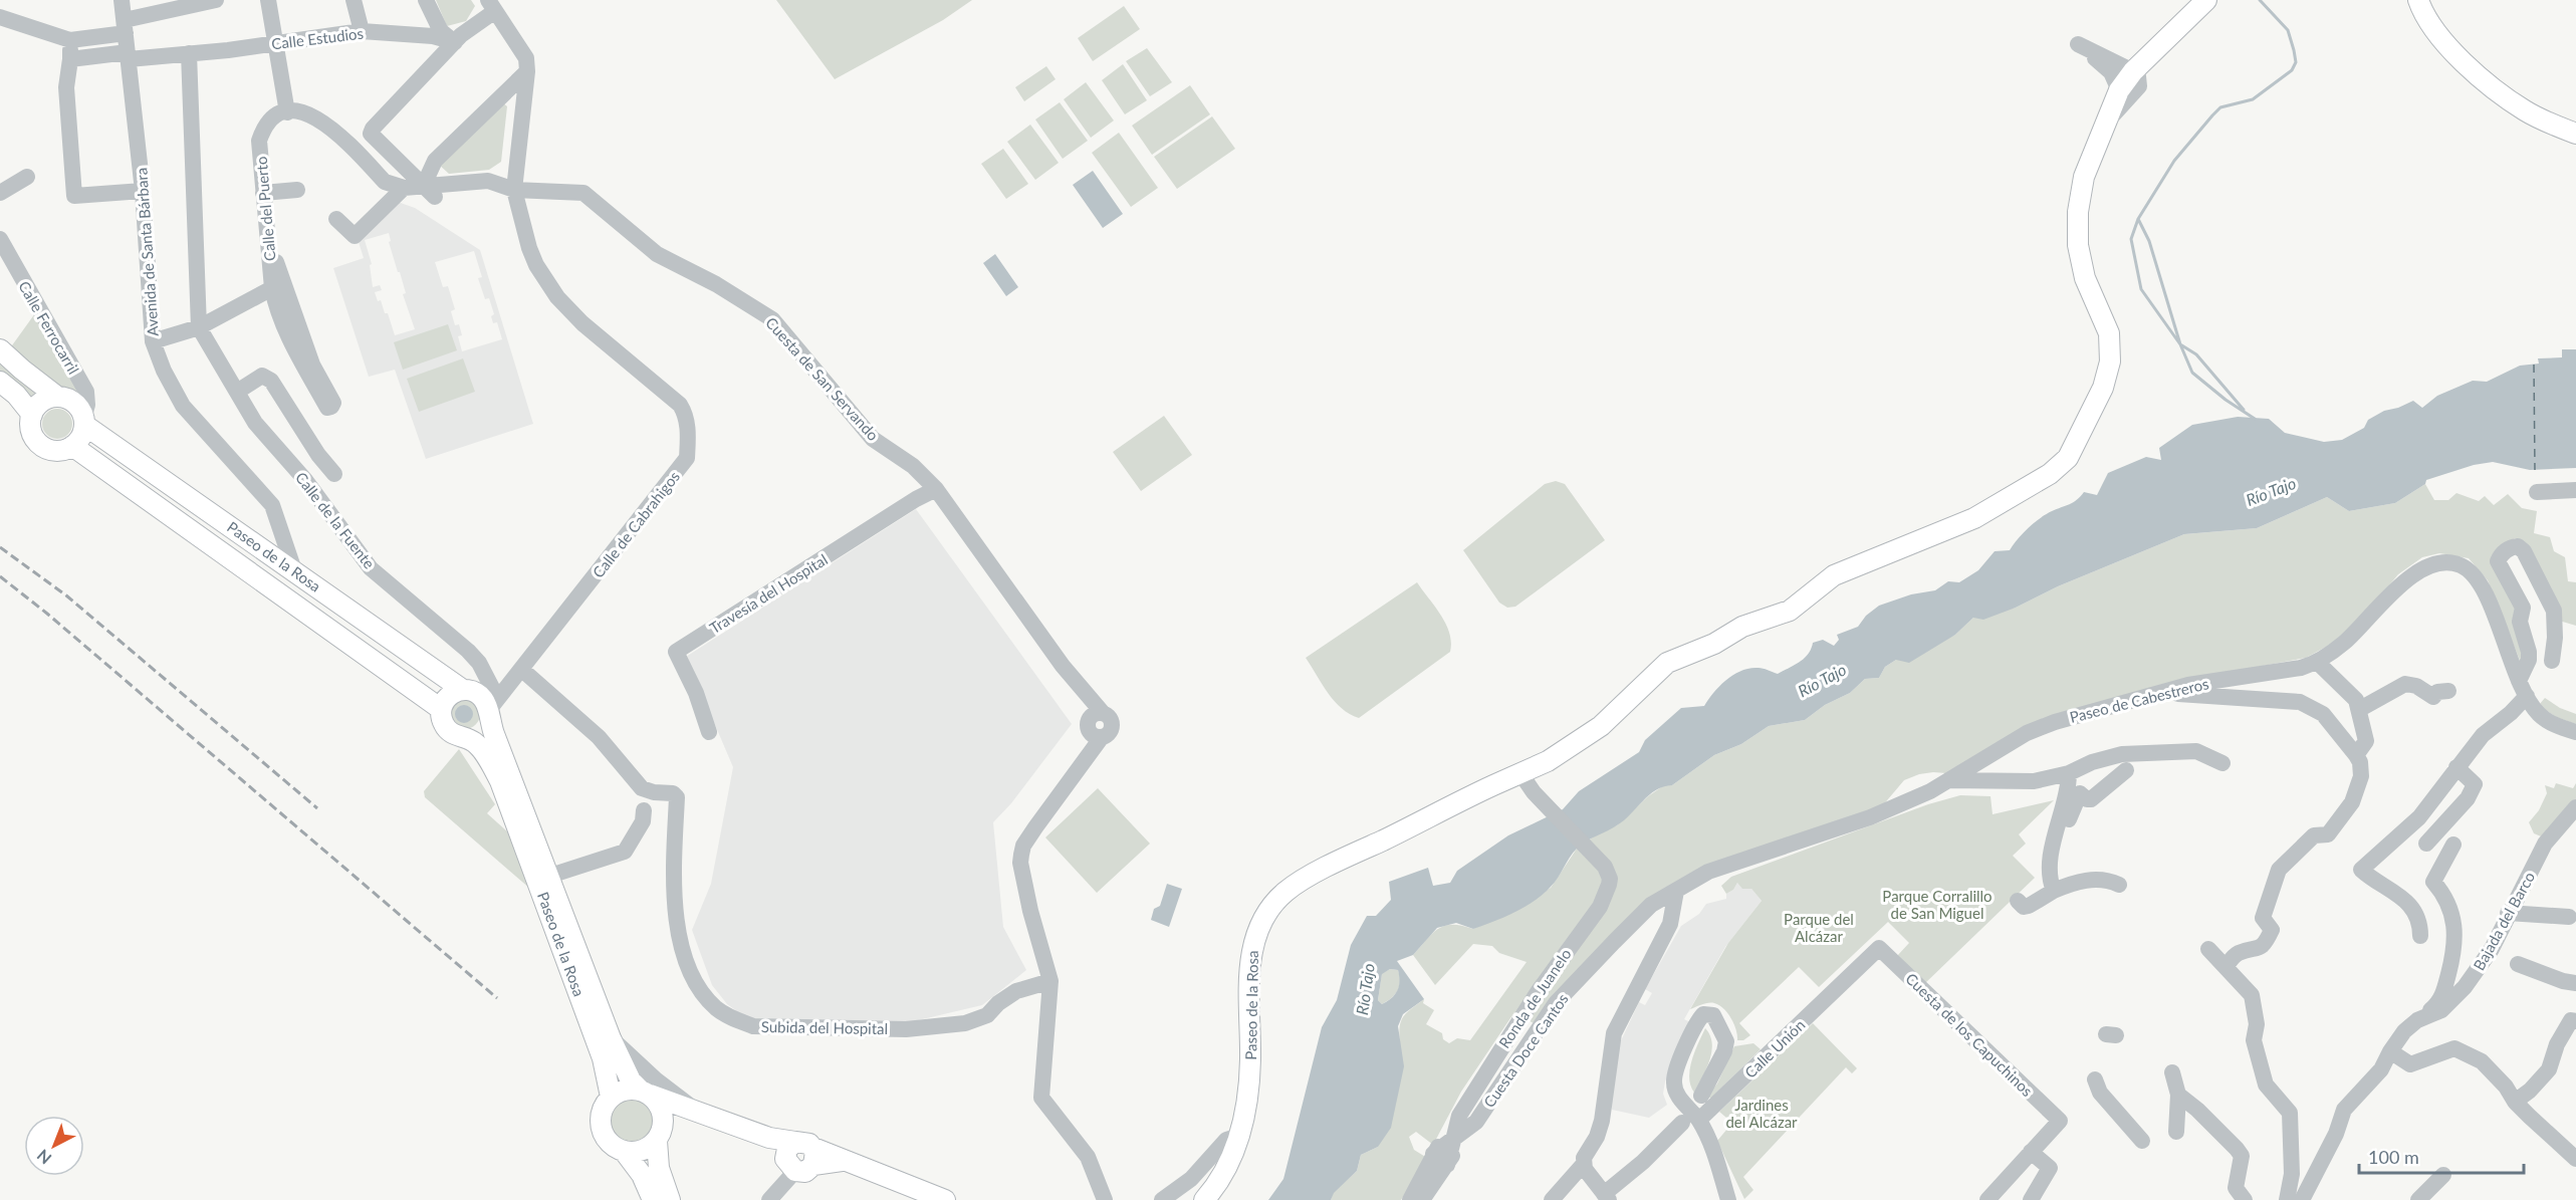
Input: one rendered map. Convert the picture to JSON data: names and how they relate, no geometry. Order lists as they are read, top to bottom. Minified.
{"streets":{"main road":["Paseo de la Rosa"],"street":["Calle Estudios","Calle del Puerto","Avenida de Santa Bárbara","Calle Ferrocarril","Cuesta de San Servando","Calle de la Fuente","Calle de Cabrahigos","Travesía del Hospital","Paseo de Cabestreros","Bajada del Barco","Ronda de Juanelo","Subida del Hospital","Cuesta de los Capuchinos","Calle Unión","Cuesta Doce Cantos"]},"crossings":[["Calle Estudios","Avenida de Santa Bárbara"],["Calle Estudios","Calle de la Fuente"],["Avenida de Santa Bárbara","Paseo de la Rosa"],["Calle Ferrocarril","Paseo de la Rosa"],["Cuesta de San Servando","Calle de Cabrahigos"],["Cuesta de San Servando","Travesía del Hospital"],["Calle de la Fuente","Calle de Cabrahigos"],["Calle de la Fuente","Paseo de la Rosa"],["Calle de Cabrahigos","Paseo de la Rosa"],["Calle de Cabrahigos","Subida del Hospital"],["Paseo de la Rosa","Ronda de Juanelo"],["Paseo de Cabestreros","Cuesta Doce Cantos"],["Ronda de Juanelo","Cuesta Doce Cantos"],["Cuesta de los Capuchinos","Calle Unión"]],"water":["Río Tajo"],"parks":["Parque Corralillo de San Miguel","Parque del Alcázar","Jardines del Alcázar"],"scale_bar":"100 m","north":"bottom left"}
